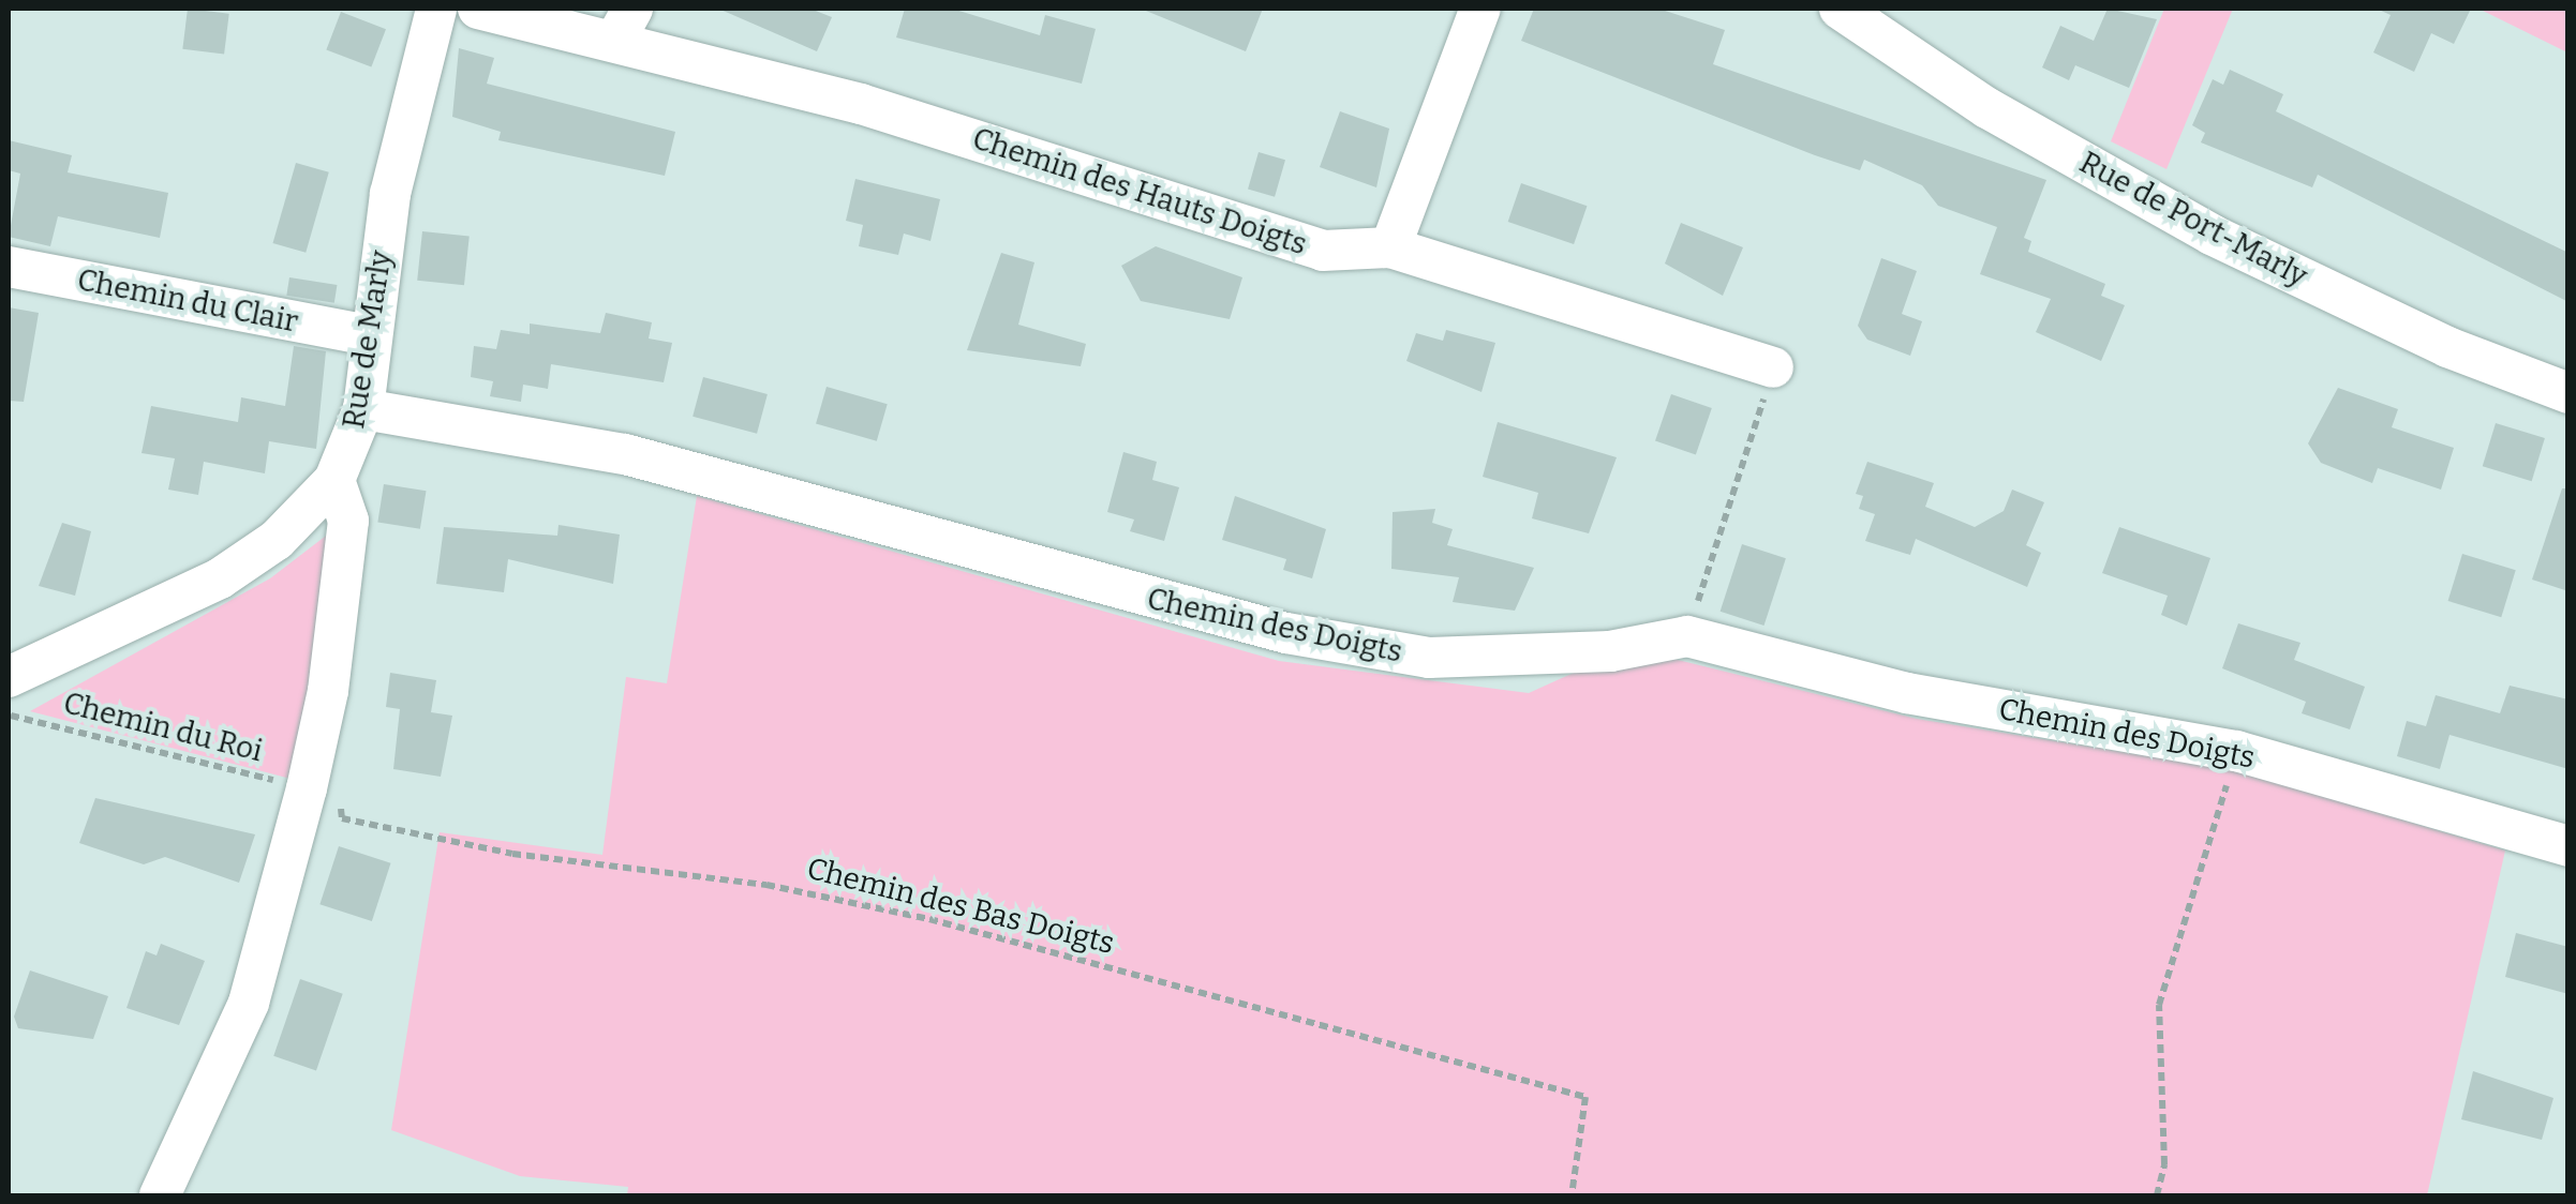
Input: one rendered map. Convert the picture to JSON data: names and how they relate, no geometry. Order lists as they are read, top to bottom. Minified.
{"streets":{"street":["Chemin des Hauts Doigts","Rue de Port-Marly","Chemin du Clair","Rue de Marly","Chemin des Doigts"],"path":["Chemin du Roi","Chemin des Bas Doigts"]},"crossings":[["Chemin du Clair","Rue de Marly"],["Rue de Marly","Chemin des Doigts"],["Chemin du Roi","Chemin des Bas Doigts"]]}
